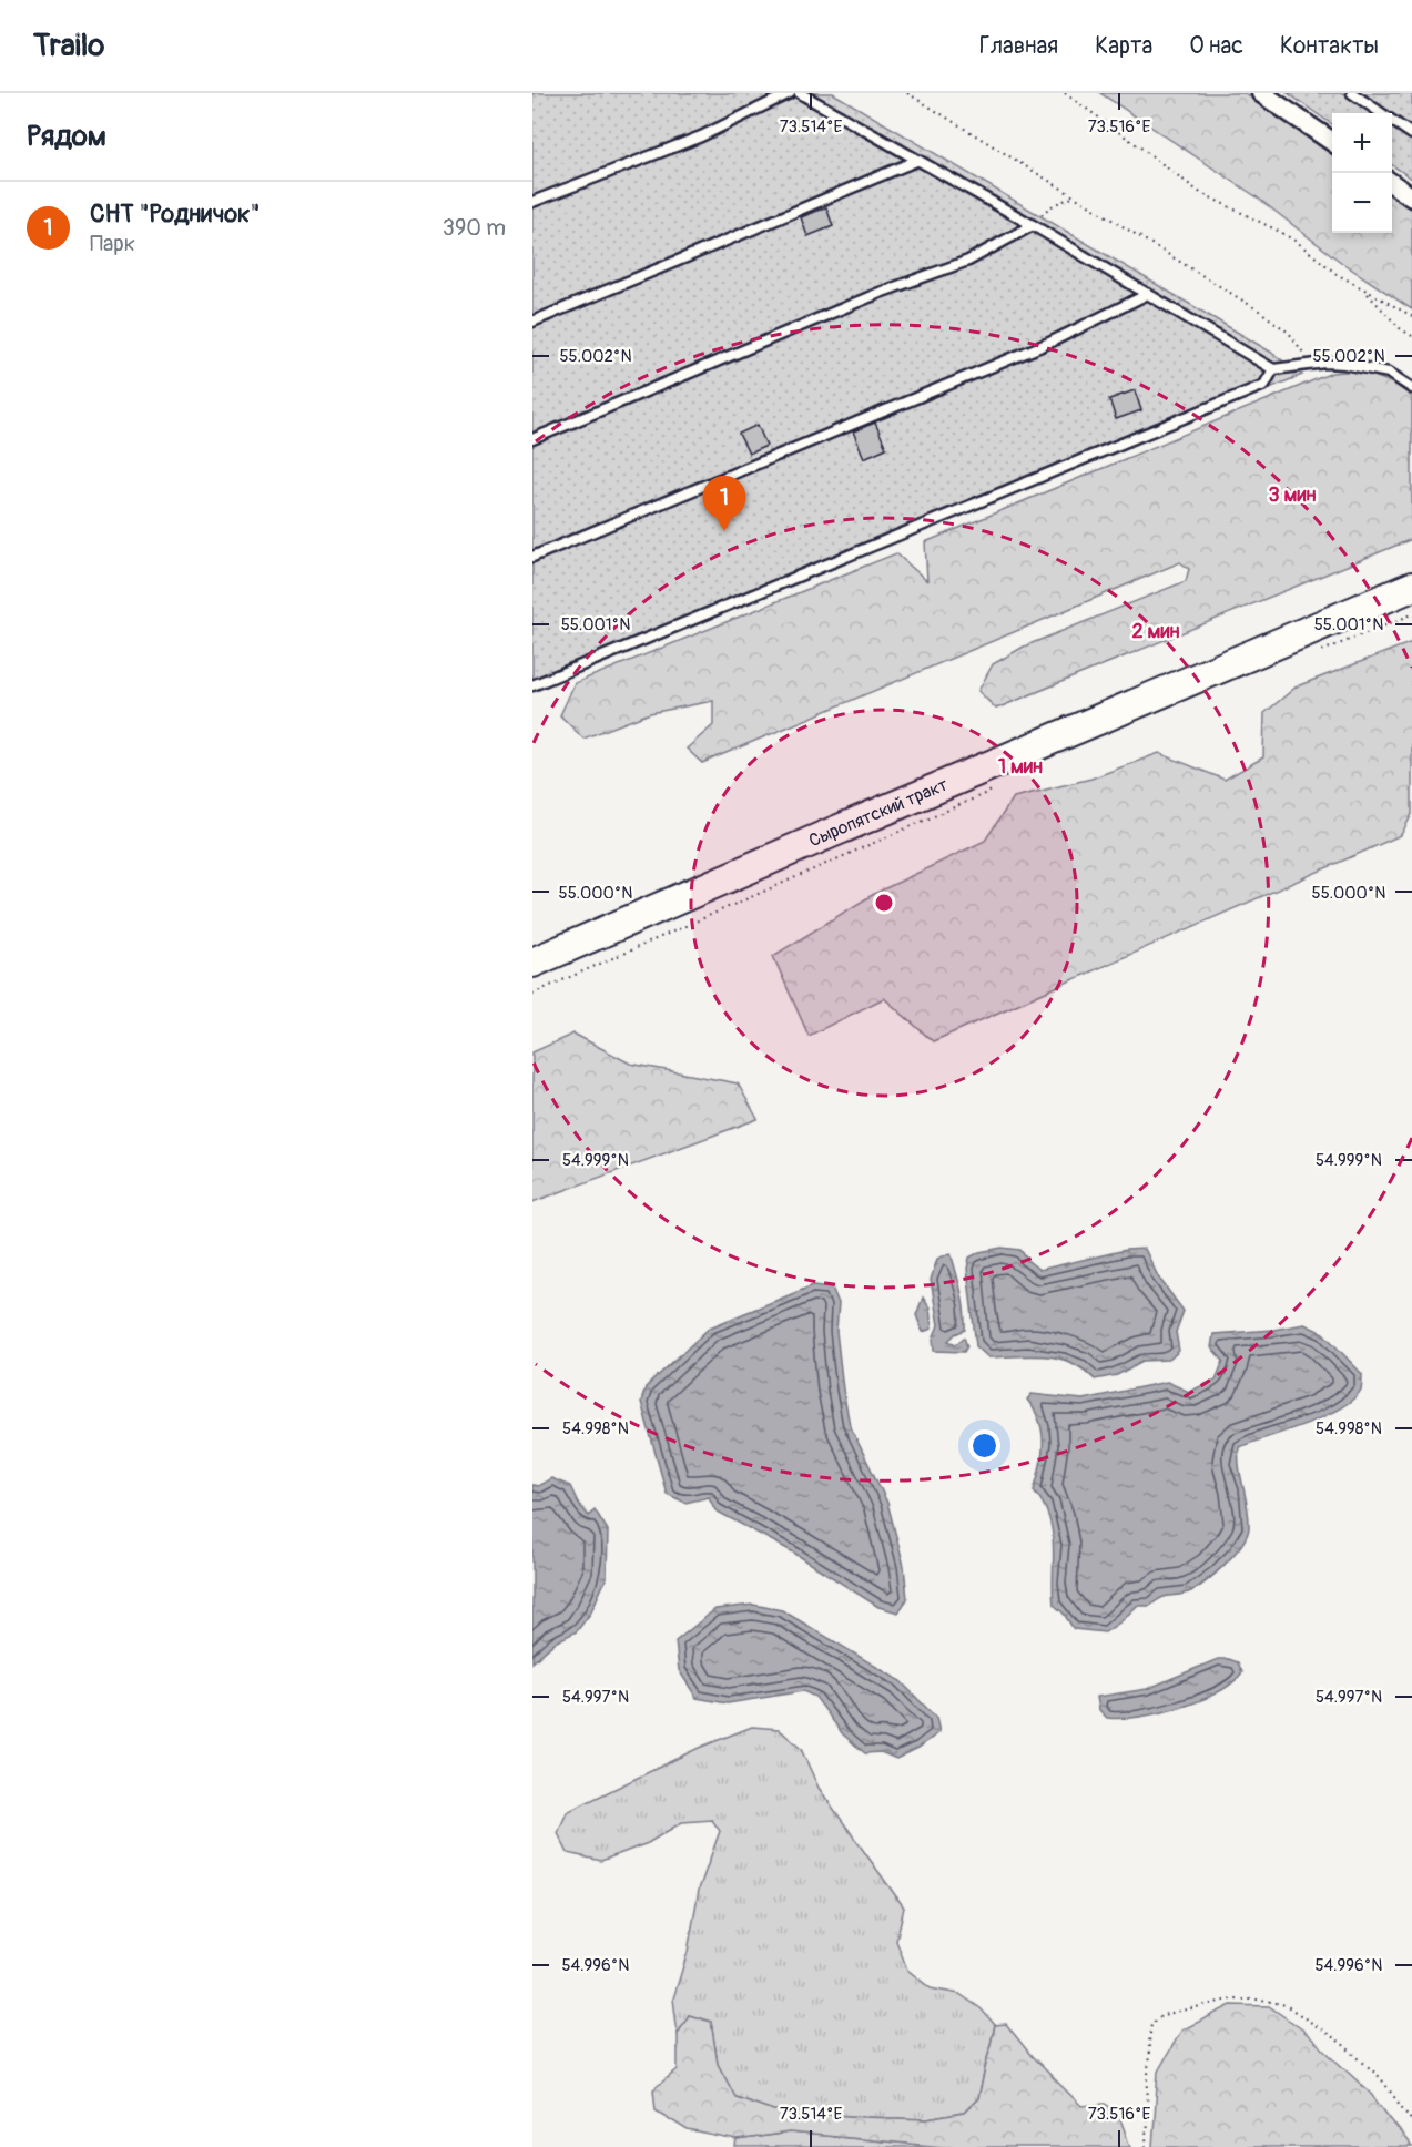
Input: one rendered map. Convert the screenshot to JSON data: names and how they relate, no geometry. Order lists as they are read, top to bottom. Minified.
{"streets":{"main road":["Сыропятский тракт"]},"page":{"header":"Trailo","nav":["Главная","Карта","О нас","Контакты"],"heading":"Рядом","map_buttons":["+","−"],"list":[{"mark":"1","name":"СНТ \"Родничок\"","note":"Парк","value":"390 m"}],"pins":"1"},"coordinates":["73.514°E","73.516°E","55.002°N","55.001°N","55.000°N","54.999°N","54.998°N","54.997°N","54.996°N"],"rings":["3 мин","2 мин","1 мин"]}
